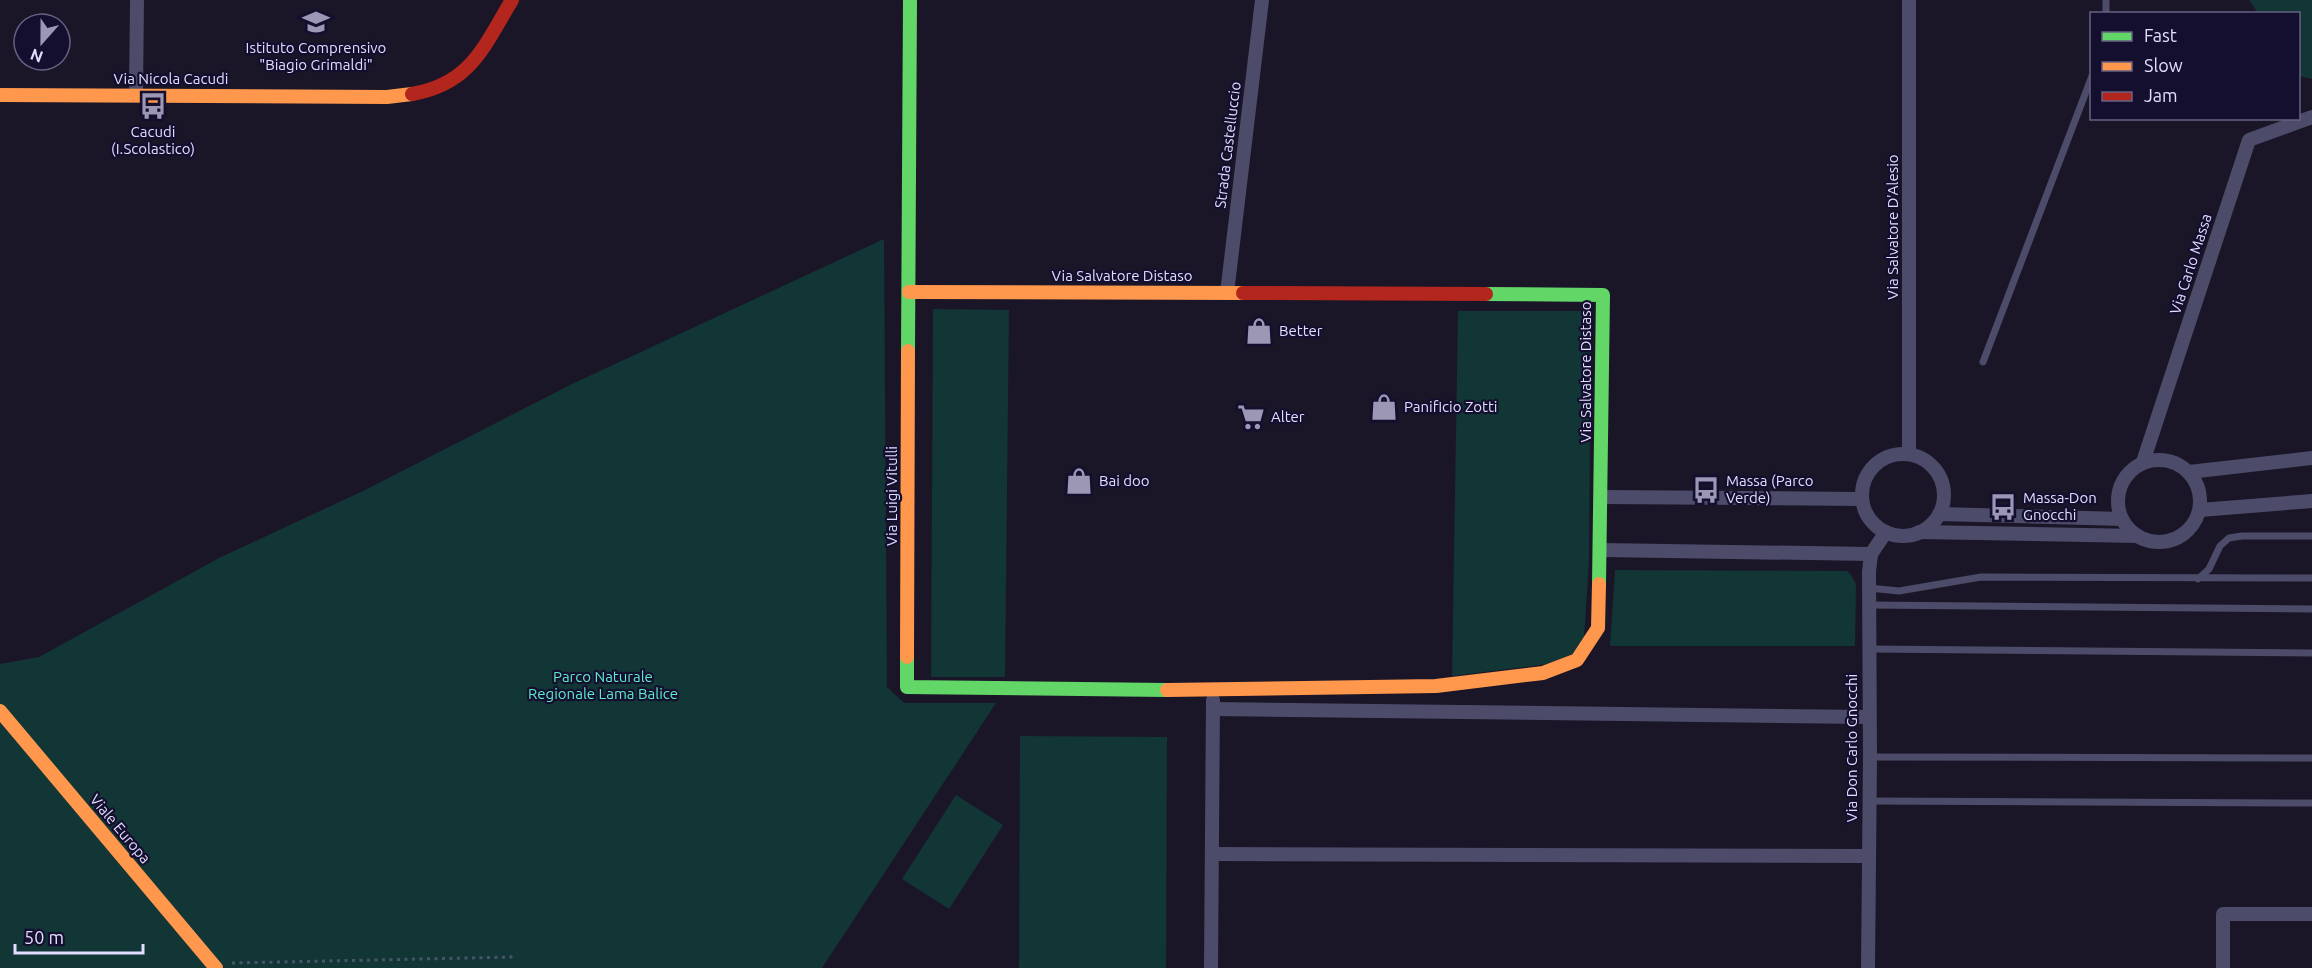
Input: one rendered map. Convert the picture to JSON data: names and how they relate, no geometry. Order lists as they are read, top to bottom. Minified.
{"streets":{"street":["Via Nicola Cacudi","Strada Castelluccio","Via Salvatore D'Alesio","Via Carlo Massa","Via Salvatore Distaso","Via Luigi Vitulli","Via Don Carlo Gnocchi","Viale Europa"]},"crossings":[["Strada Castelluccio","Via Salvatore Distaso"],["Via Salvatore Distaso","Via Luigi Vitulli"]],"parks":["Parco Naturale Regionale Lama Balice"],"places":{"school or university":["Istituto Comprensivo \"Biagio Grimaldi\""],"bus stop":["Cacudi (I.Scolastico)","Massa (Parco Verde)","Massa-Don Gnocchi"],"shop":["Better","Panificio Zotti","Bai doo"],"supermarket":["Alter"]},"legend":["Fast","Slow","Jam"],"scale_bar":"50 m","north":"bottom"}
